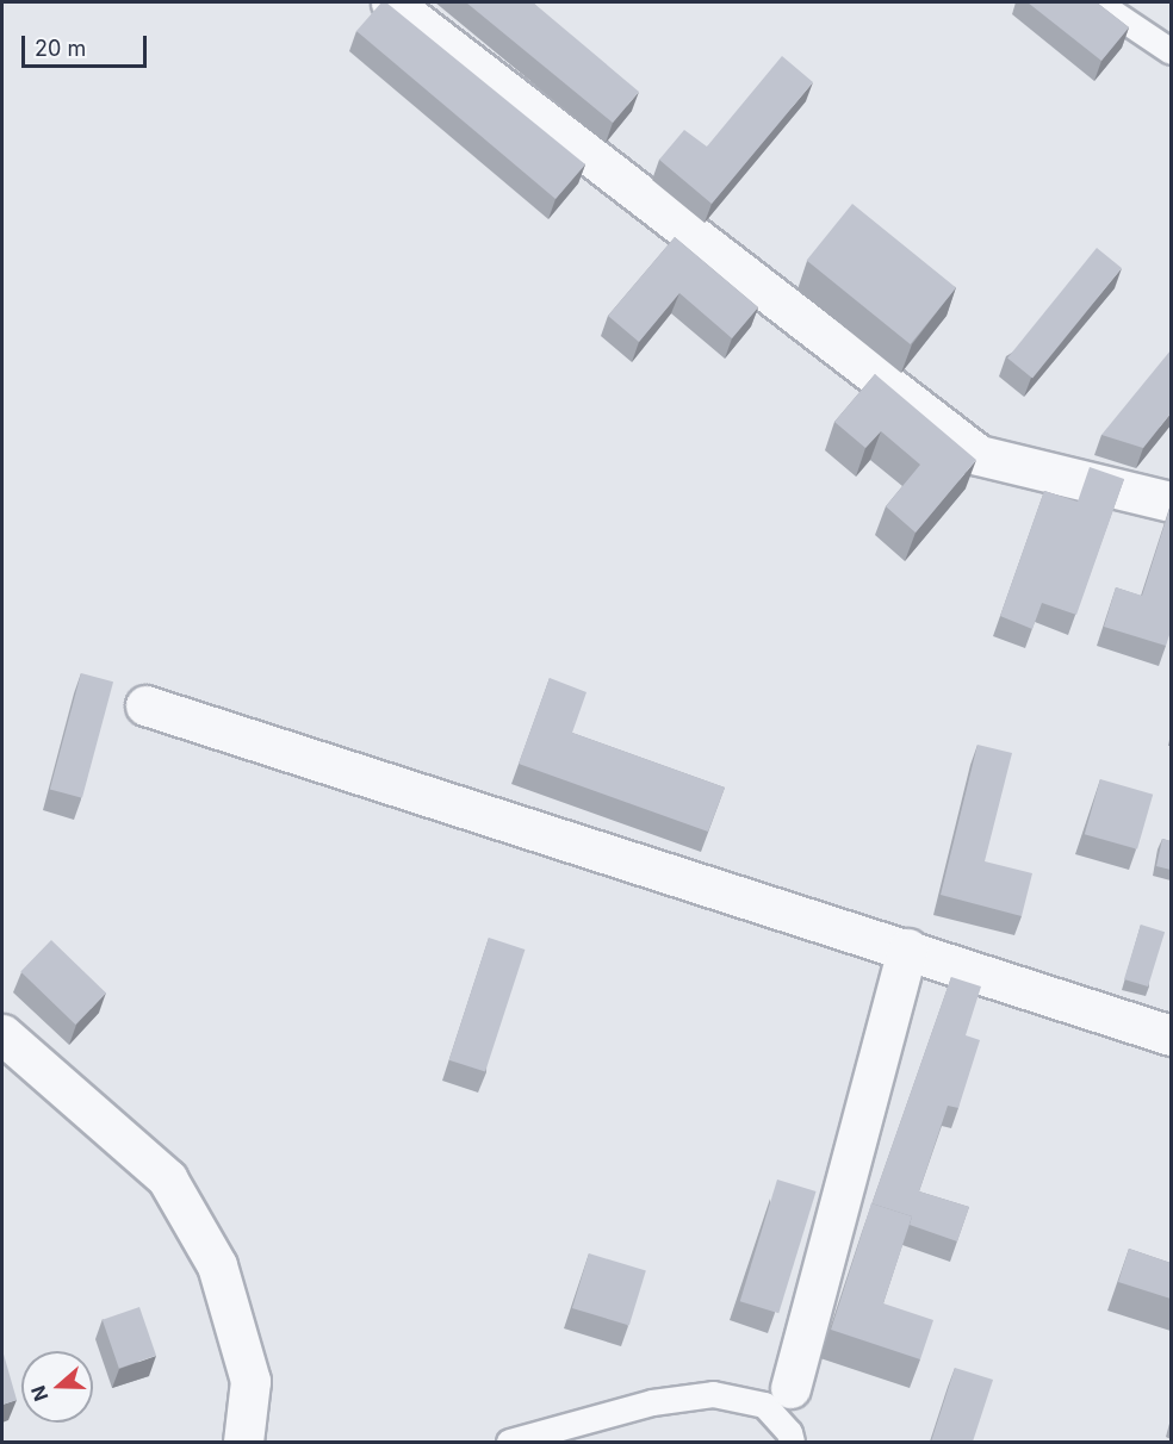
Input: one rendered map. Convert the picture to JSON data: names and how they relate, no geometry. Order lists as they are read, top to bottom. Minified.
{"scale_bar":"20 m","north":"left"}
